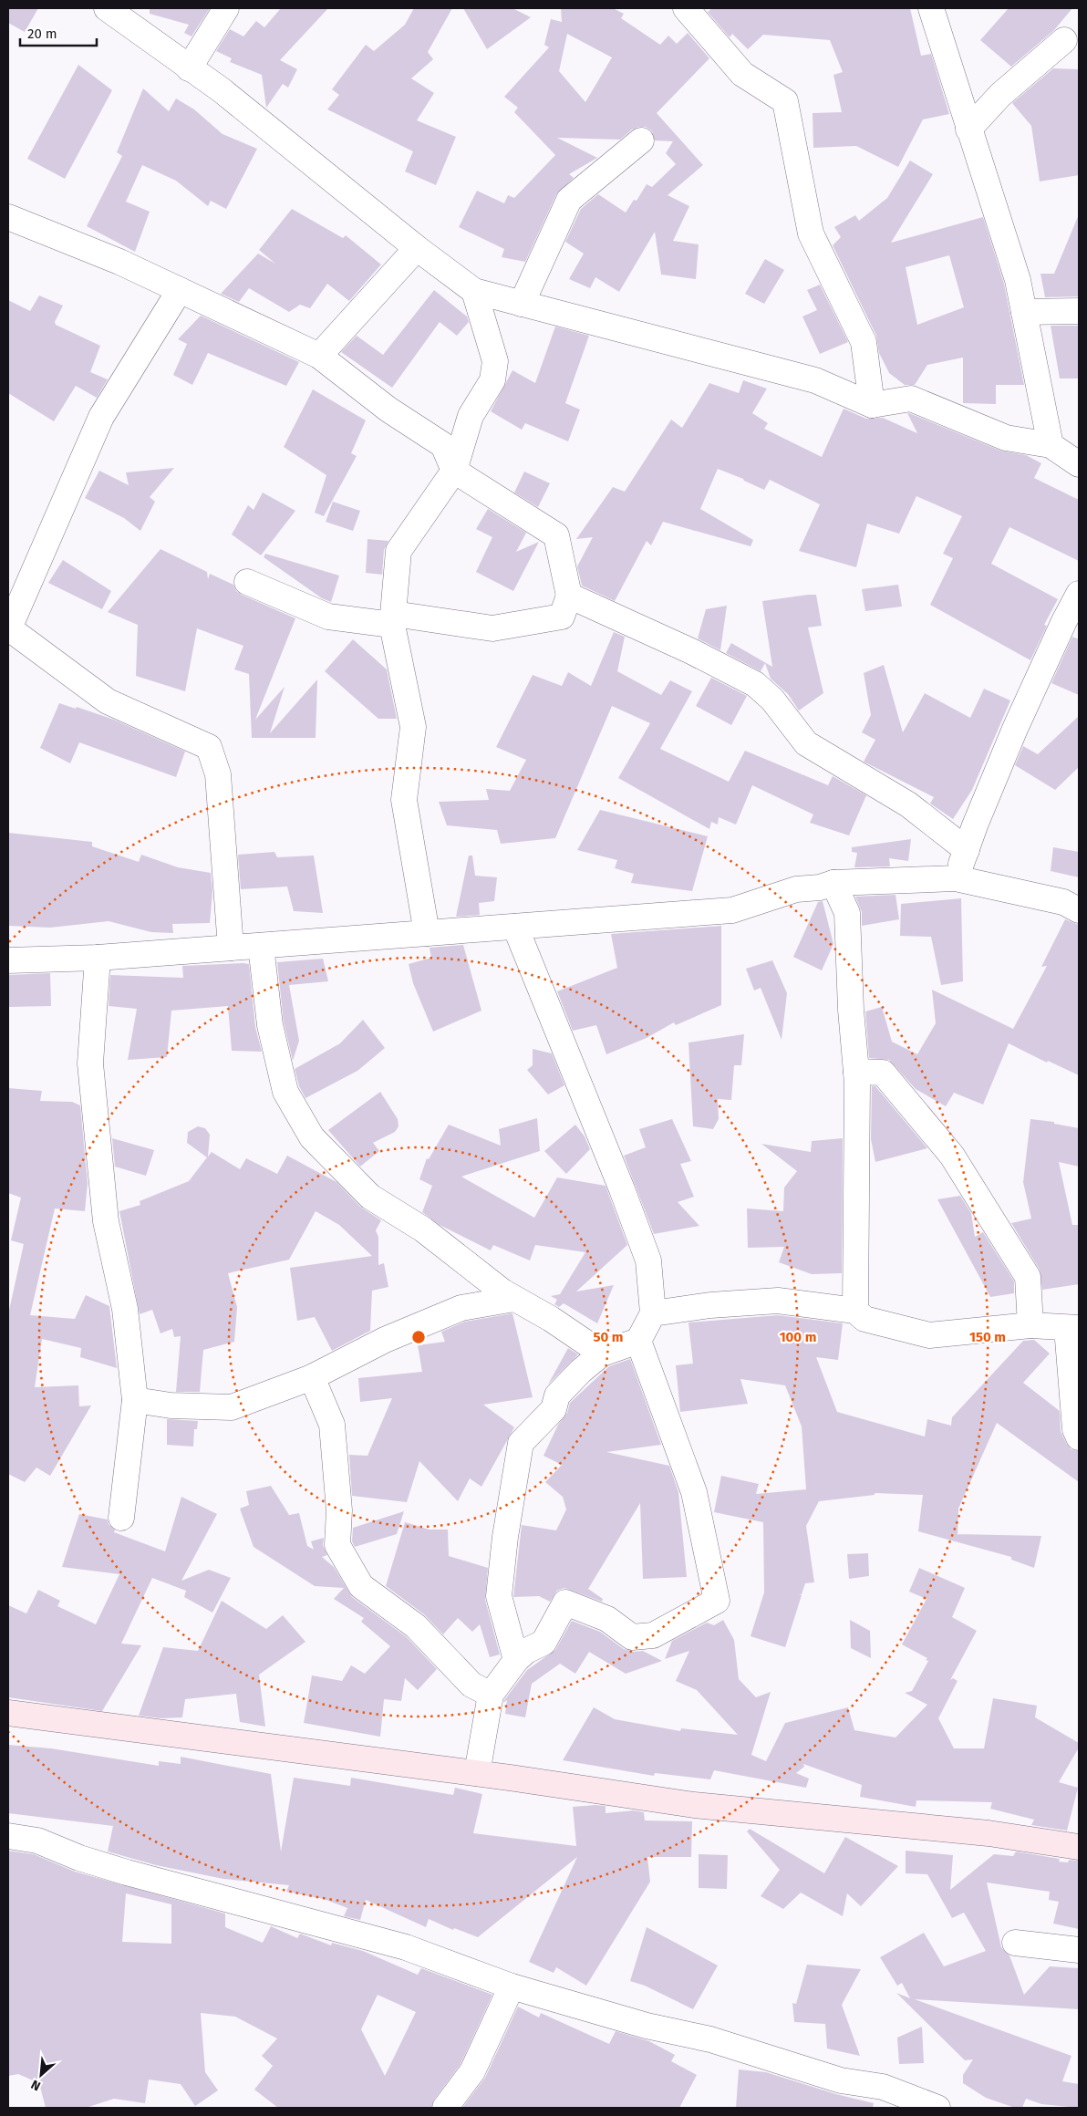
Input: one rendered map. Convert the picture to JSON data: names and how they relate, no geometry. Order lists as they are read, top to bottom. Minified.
{"scale_bar":"20 m","north":"bottom left","rings":["50 m","100 m","150 m"]}
